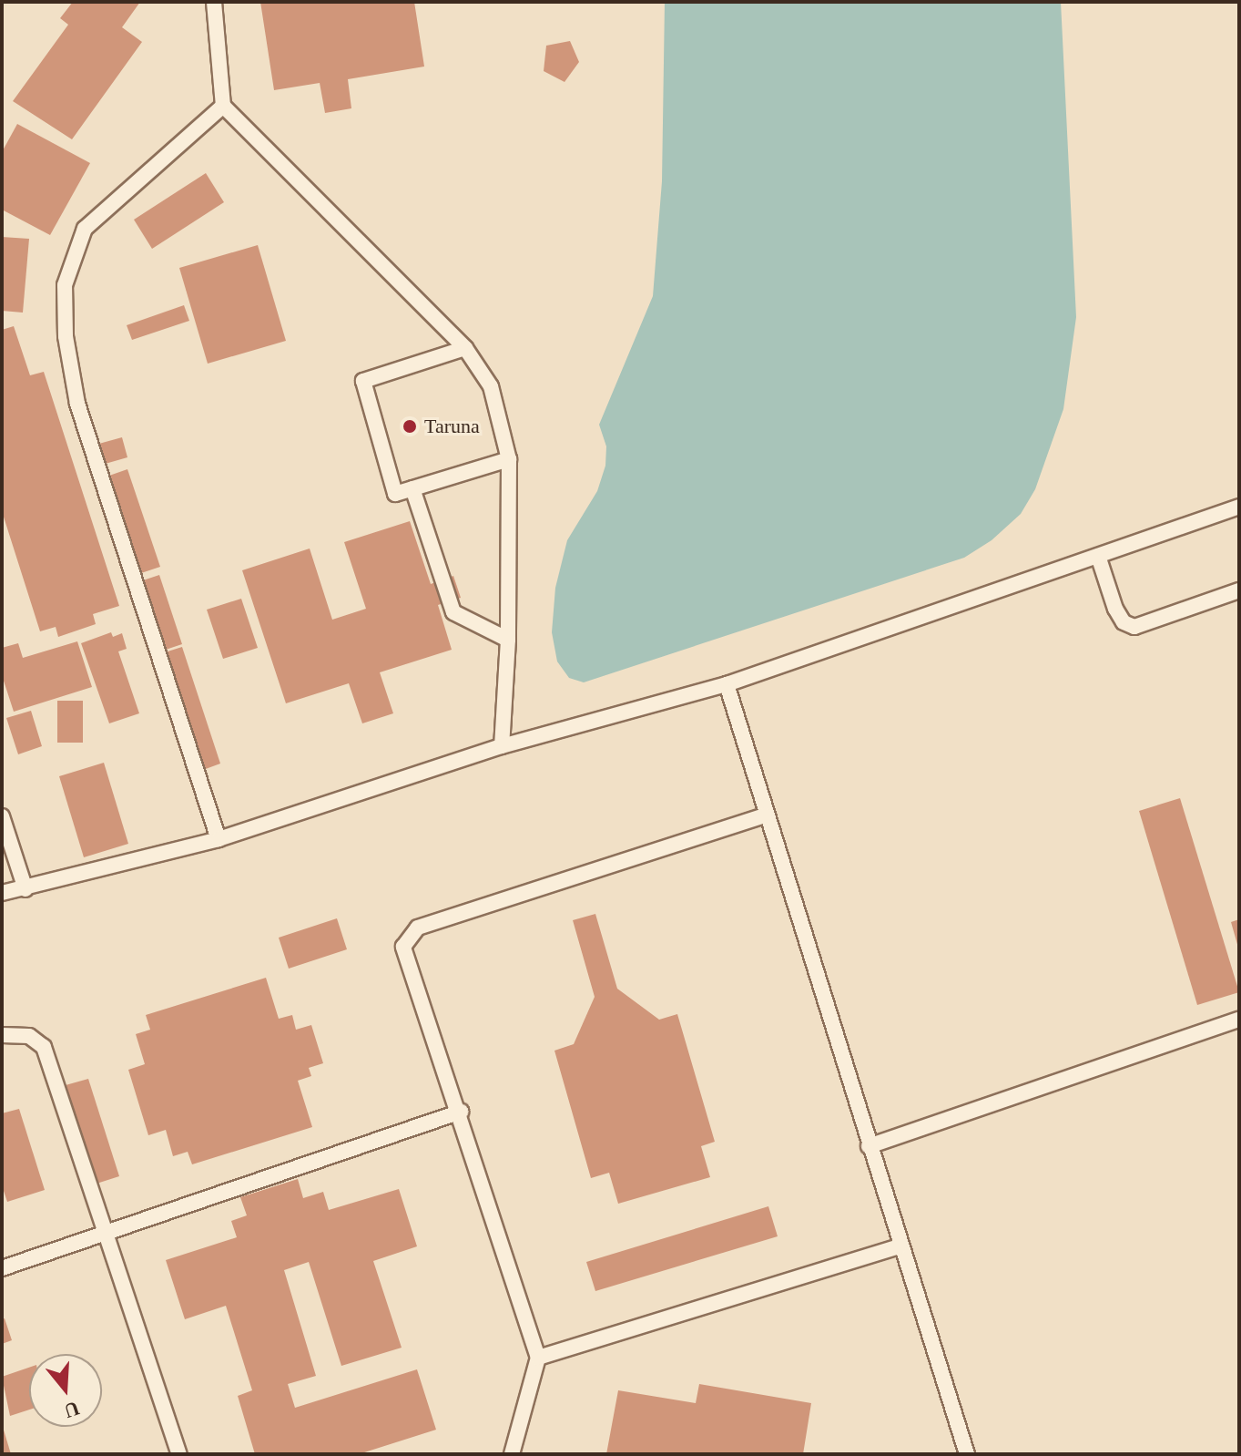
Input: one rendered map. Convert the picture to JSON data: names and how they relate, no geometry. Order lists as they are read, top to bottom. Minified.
{"places":["Taruna"],"north":"bottom"}
